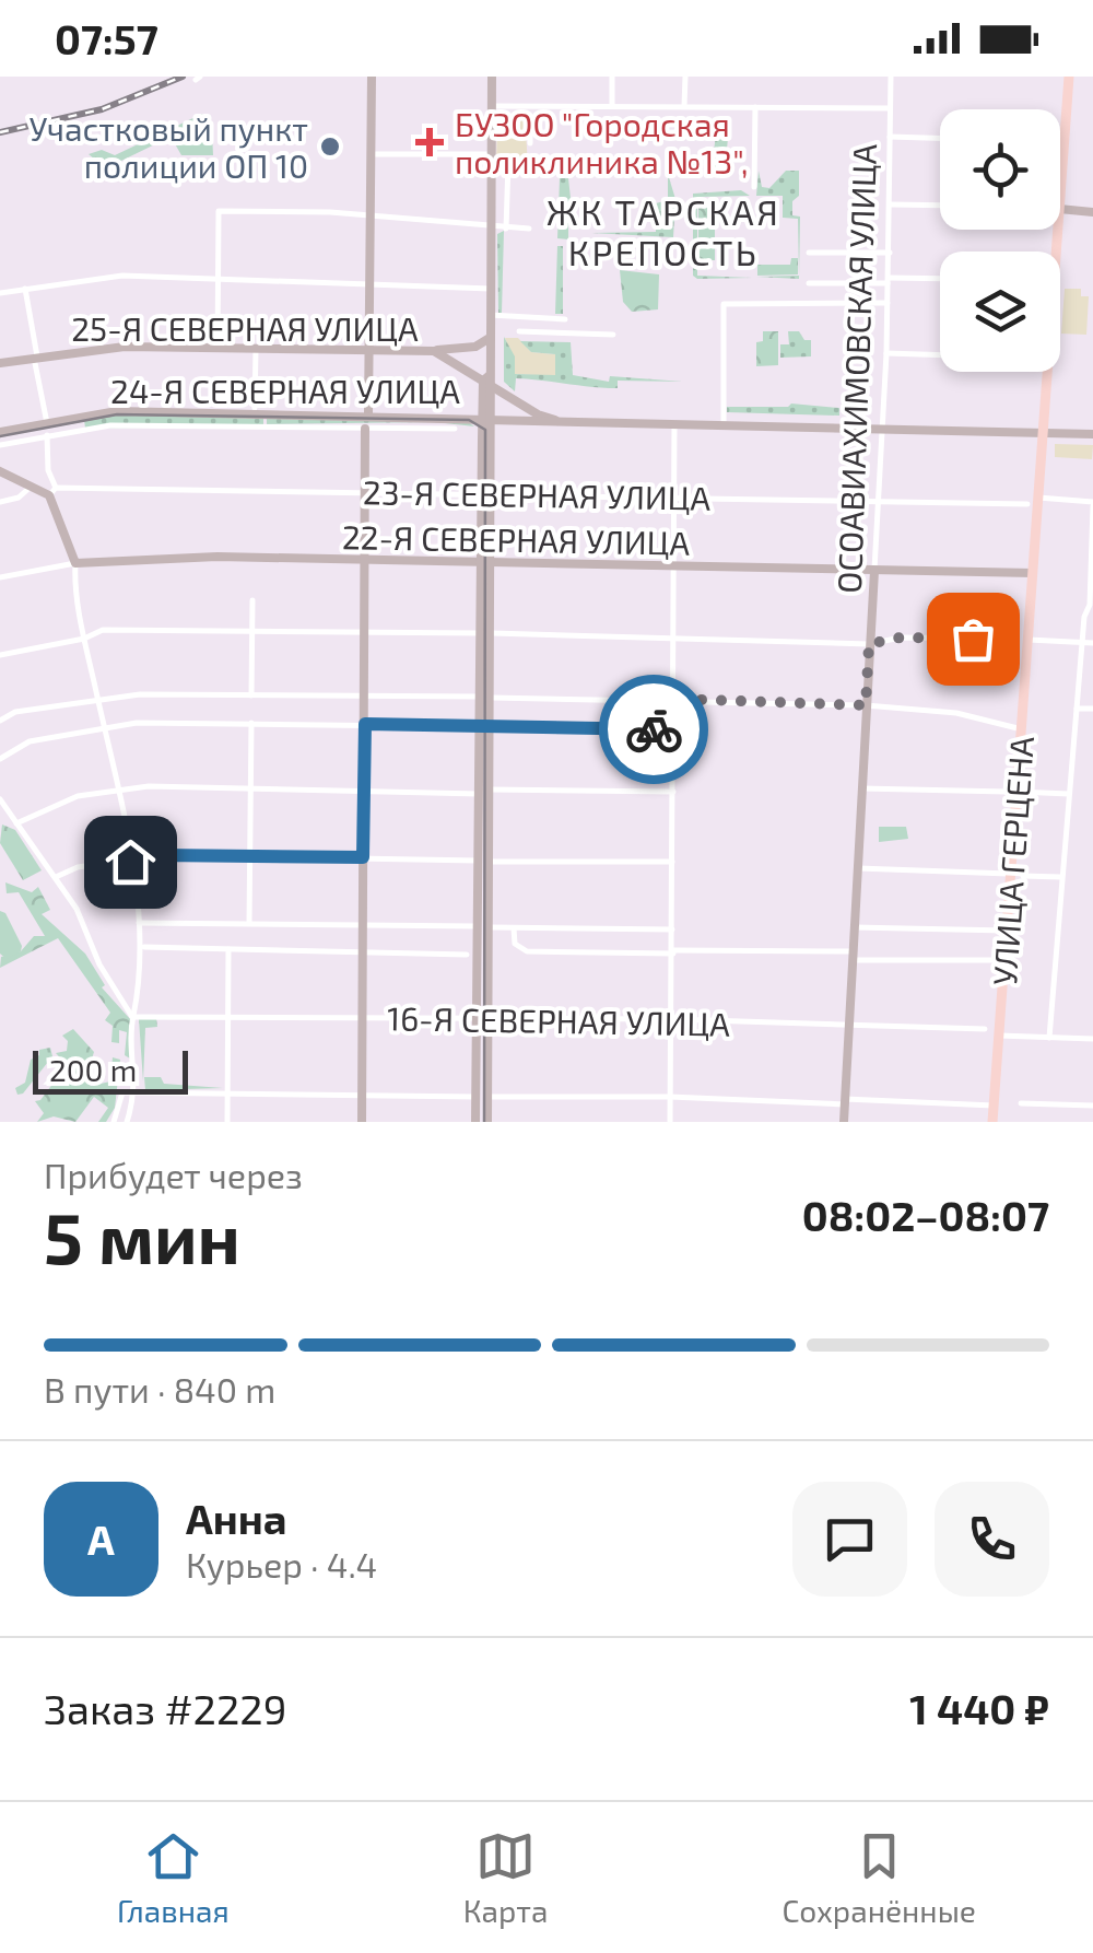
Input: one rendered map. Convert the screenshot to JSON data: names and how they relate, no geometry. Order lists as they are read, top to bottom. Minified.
{"streets":{"main road":["25-Я СЕВЕРНАЯ УЛИЦА","ОСОАВИАХИМОВСКАЯ УЛИЦА","24-Я СЕВЕРНАЯ УЛИЦА","22-Я СЕВЕРНАЯ УЛИЦА","УЛИЦА ГЕРЦЕНА"],"street":["23-Я СЕВЕРНАЯ УЛИЦА","16-Я СЕВЕРНАЯ УЛИЦА"]},"crossings":[["25-Я СЕВЕРНАЯ УЛИЦА","24-Я СЕВЕРНАЯ УЛИЦА"],["ОСОАВИАХИМОВСКАЯ УЛИЦА","24-Я СЕВЕРНАЯ УЛИЦА"],["ОСОАВИАХИМОВСКАЯ УЛИЦА","23-Я СЕВЕРНАЯ УЛИЦА"],["ОСОАВИАХИМОВСКАЯ УЛИЦА","22-Я СЕВЕРНАЯ УЛИЦА"],["ОСОАВИАХИМОВСКАЯ УЛИЦА","16-Я СЕВЕРНАЯ УЛИЦА"],["24-Я СЕВЕРНАЯ УЛИЦА","УЛИЦА ГЕРЦЕНА"],["22-Я СЕВЕРНАЯ УЛИЦА","УЛИЦА ГЕРЦЕНА"]],"districts":["ЖК ТАРСКАЯ КРЕПОСТЬ"],"places":{"health":["БУЗОО \"Городская поликлиника №13\","],"other":["Участковый пункт полиции ОП 10"]},"scale_bar":"200 m","page":{"status":"07:57","scale":"200 m","heading":["5 мин","Прибудет через","08:02–08:07"],"panel":["Анна","Курьер · 4.4","Заказ #2229","1 440 ₽"],"bar":"В пути · 840 m","round":"А","tabs":["Главная","Карта","Сохранённые"]}}
